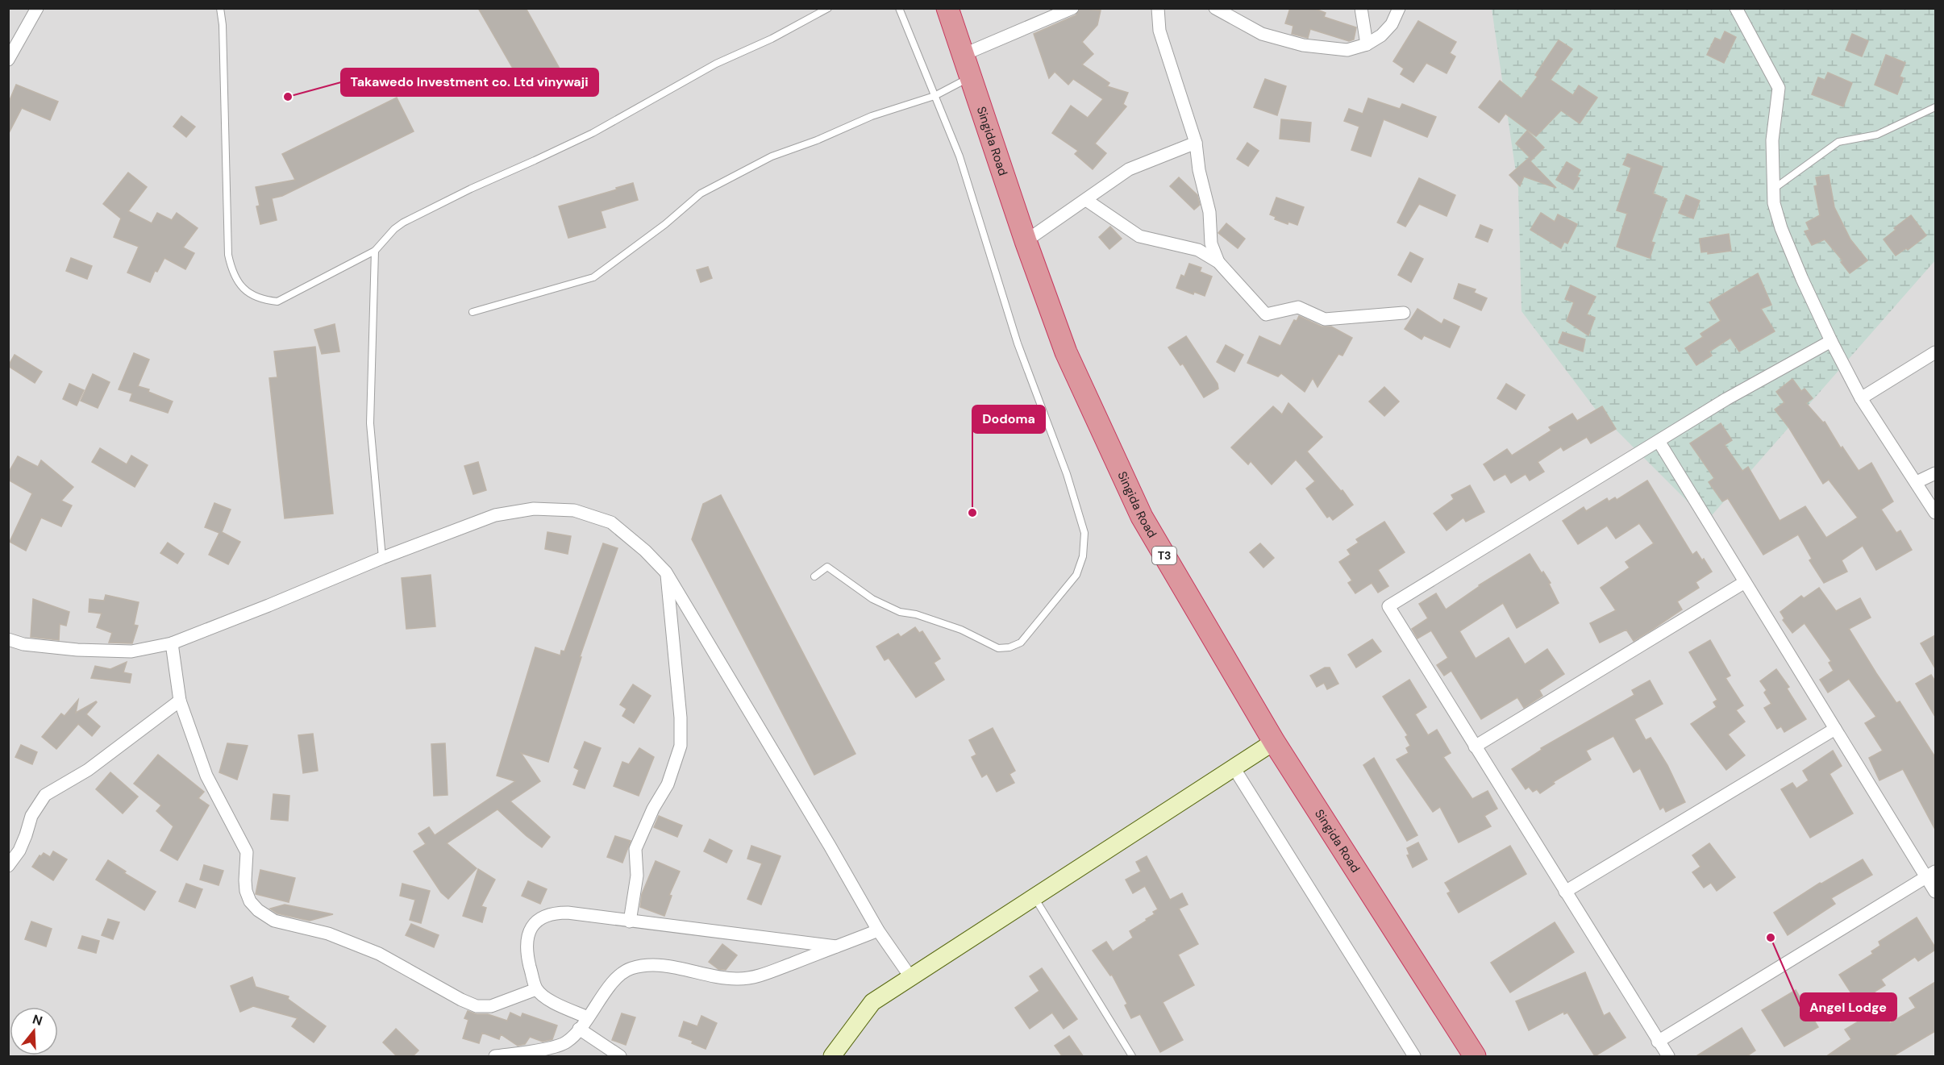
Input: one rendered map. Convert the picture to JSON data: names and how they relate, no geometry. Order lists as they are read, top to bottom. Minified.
{"streets":{"highway":["Singida Road","T3"]},"places":["Takawedo Investment co. Ltd vinywaji","Dodoma","Angel Lodge"],"north":"top"}
